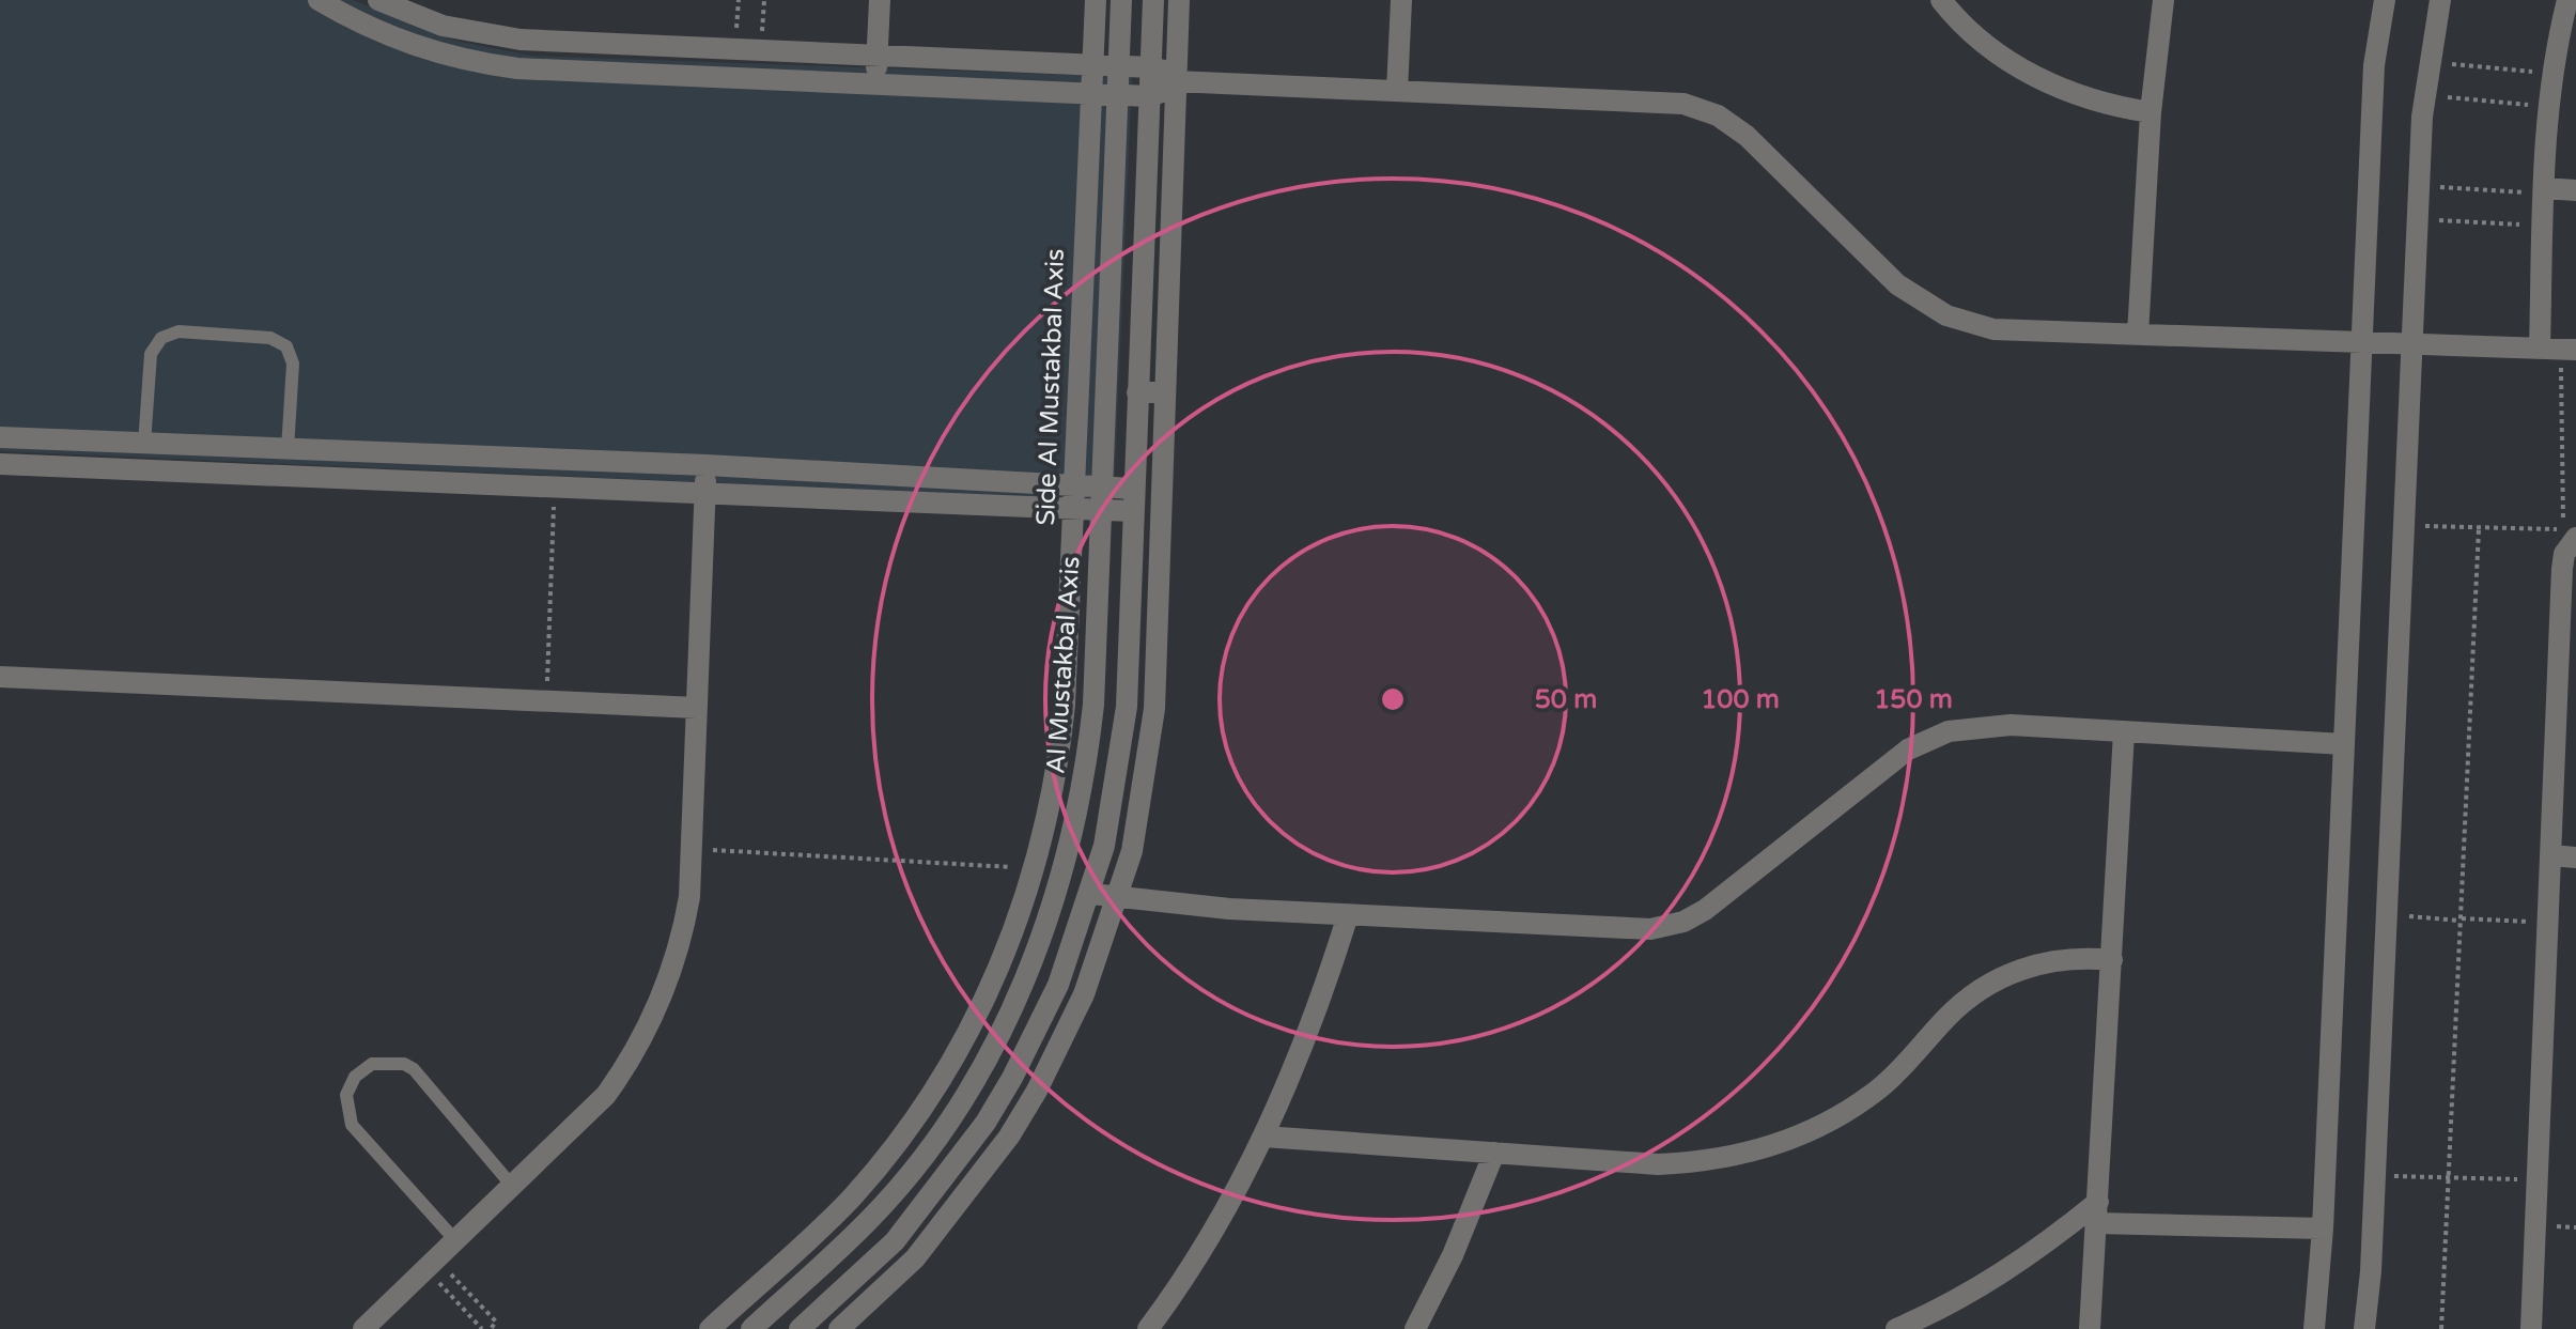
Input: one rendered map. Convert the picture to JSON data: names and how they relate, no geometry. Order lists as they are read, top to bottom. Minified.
{"streets":{"street":["Side Al Mustakbal Axis","Al Mustakbal Axis"]},"rings":["50 m","100 m","150 m"]}
